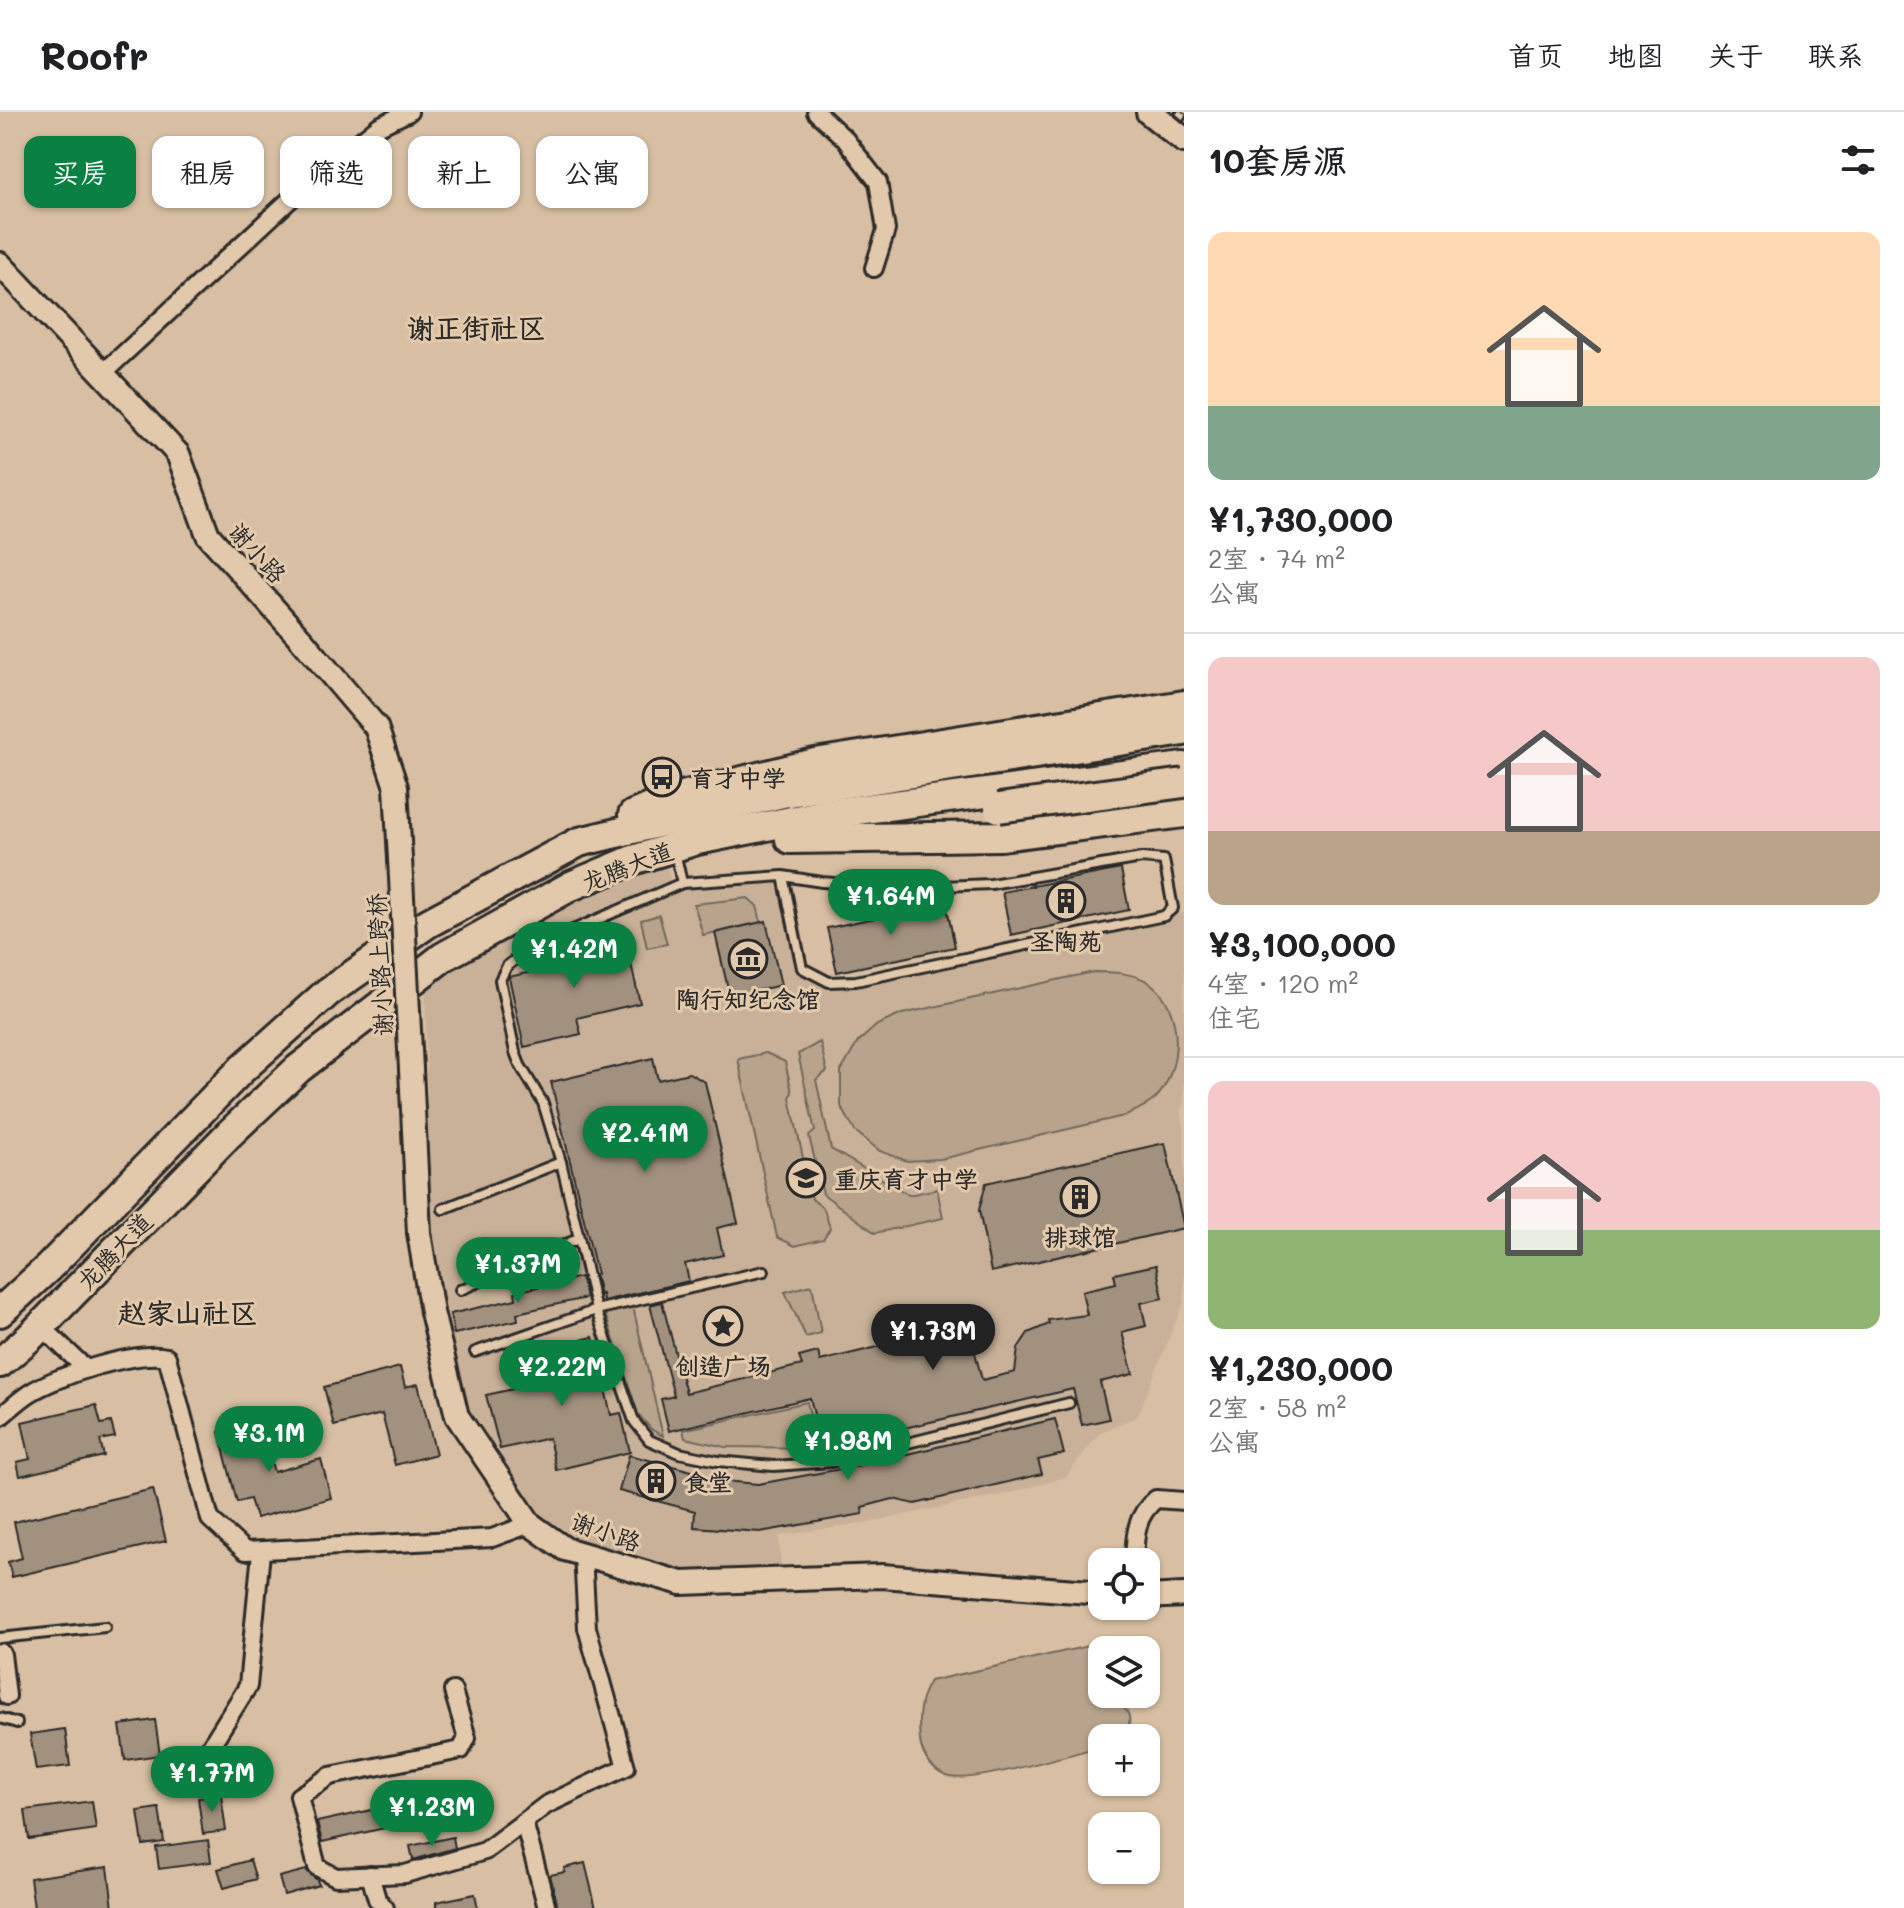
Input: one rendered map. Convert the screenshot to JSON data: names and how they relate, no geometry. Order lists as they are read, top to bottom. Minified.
{"streets":{"highway":["龙腾大道"],"street":["谢小路","谢小路上跨桥"]},"crossings":[["谢小路","谢小路上跨桥"]],"districts":["谢正街社区","赵家山社区"],"places":{"bus stop":["育才中学"],"building":["圣陶苑","排球馆","食堂"],"museum":["陶行知纪念馆"],"school or university":["重庆育才中学"],"place":["创造广场"]},"page":{"header":"Roofr","nav":["首页","地图","关于","联系"],"heading":"10套房源","chip":["买房","租房","筛选","新上","公寓"],"list":[{"name":"¥1,730,000","note":"2室 · 74 m² · 公寓"},{"name":"¥3,100,000","note":"4室 · 120 m² · 住宅"},{"name":"¥1,230,000","note":"2室 · 58 m² · 公寓"}],"price":["¥1.64M","¥1.42M","¥2.41M","¥1.37M","¥1.73M","¥2.22M","¥3.1M","¥1.98M","¥1.77M","¥1.23M"],"map_buttons":["+","−"]}}
